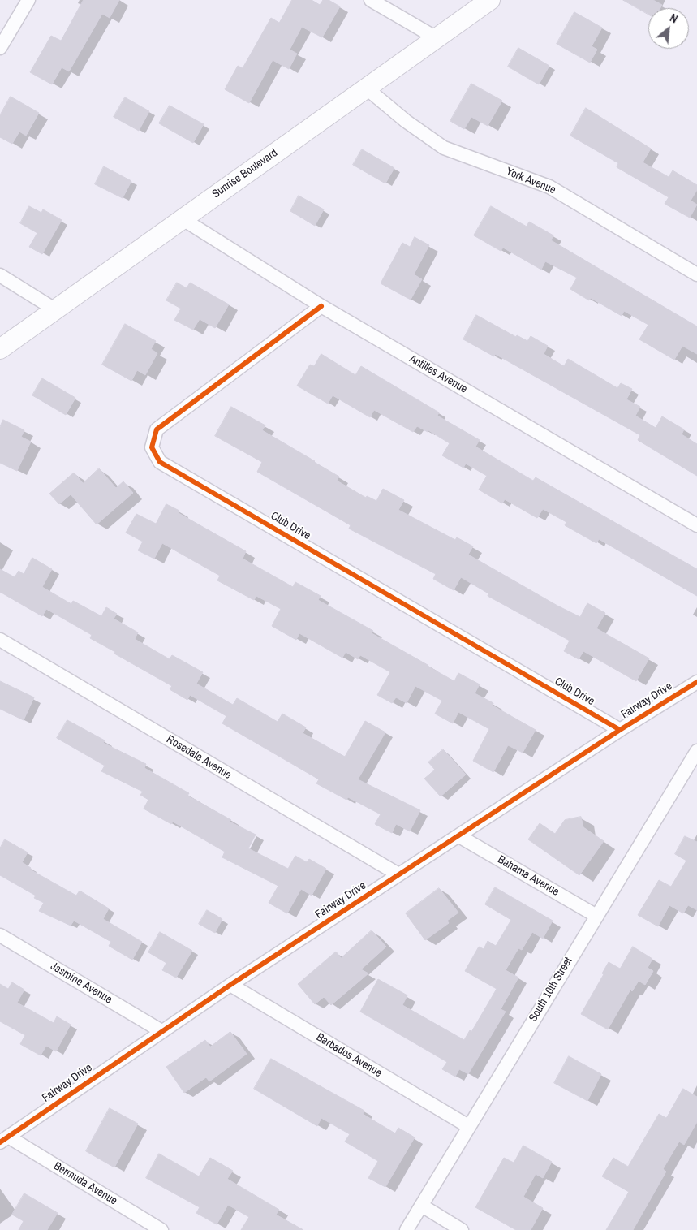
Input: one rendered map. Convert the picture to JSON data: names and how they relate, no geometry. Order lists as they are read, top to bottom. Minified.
{"streets":{"street":["Sunrise Boulevard","York Avenue","Antilles Avenue","Club Drive","Fairway Drive","Rosedale Avenue","Bahama Avenue","Jasmine Avenue","South 10th Street","Barbados Avenue","Bermuda Avenue"]},"crossings":[["Sunrise Boulevard","York Avenue"],["Sunrise Boulevard","Antilles Avenue"],["Antilles Avenue","Club Drive"],["Club Drive","Fairway Drive"],["Fairway Drive","Rosedale Avenue"],["Fairway Drive","Bahama Avenue"],["Fairway Drive","Jasmine Avenue"],["Fairway Drive","Barbados Avenue"],["Fairway Drive","Bermuda Avenue"],["Bahama Avenue","South 10th Street"],["South 10th Street","Barbados Avenue"]],"north":"top right"}
